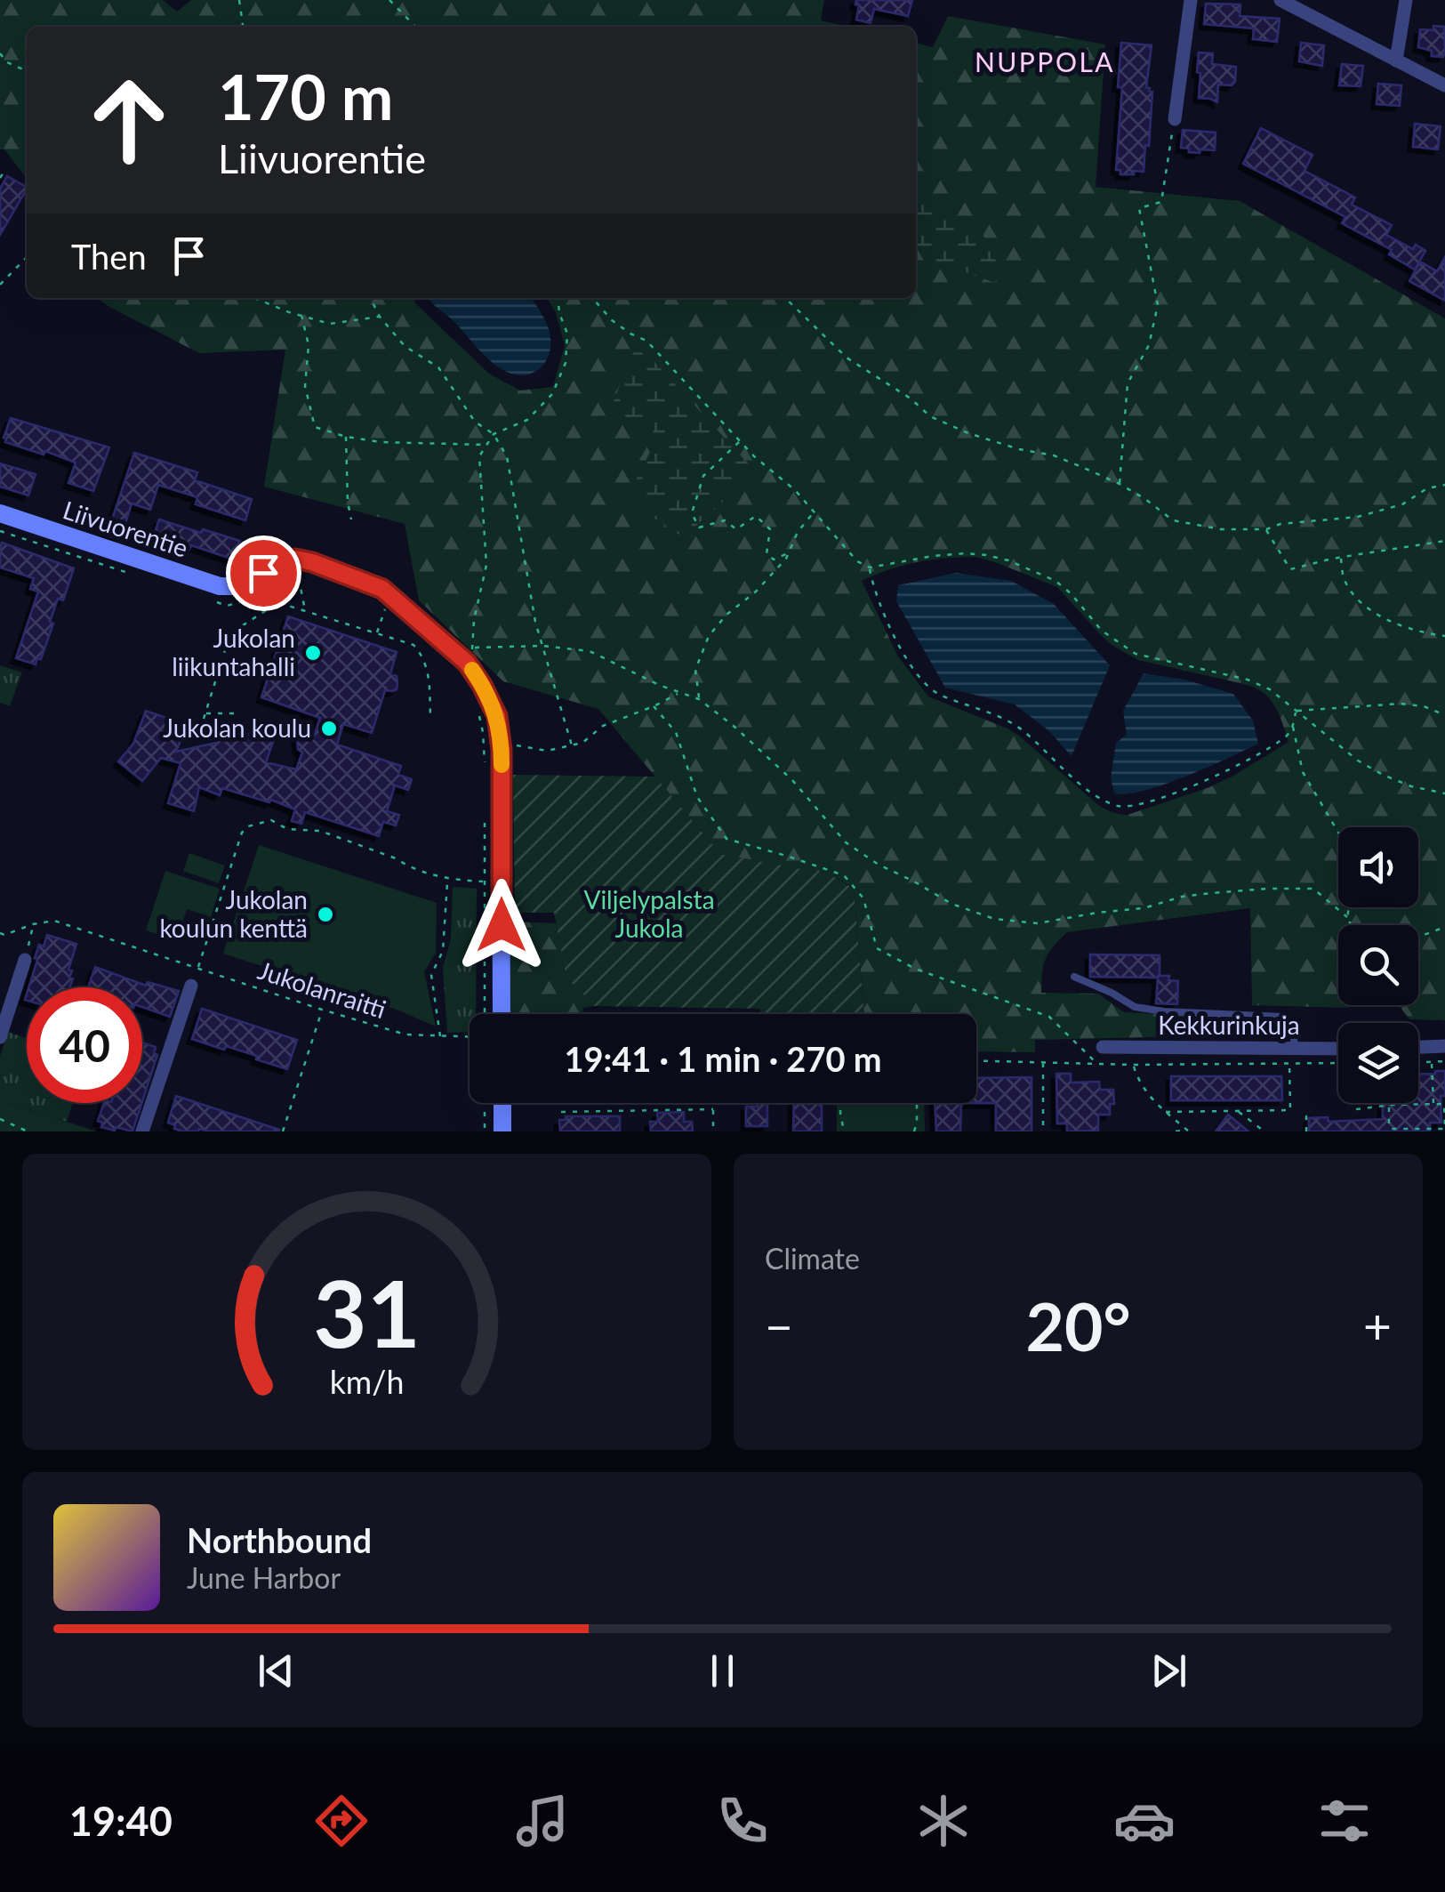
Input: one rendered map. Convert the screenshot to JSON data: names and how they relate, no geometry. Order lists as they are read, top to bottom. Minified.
{"streets":{"street":["Liivuorentie","Kekkurinkuja"],"path":["Jukolanraitti"]},"districts":["NUPPOLA"],"parks":["Viljelypalsta Jukola"],"places":["Jukolan liikuntahalli","Jukolan koulu","Jukolan koulun kenttä"],"page":{"turn":["170 m","Liivuorentie"],"then":"Then","limit":"40","trip":"19:41 · 1 min · 270 m","tile":"Climate","heat":["−","20°","+"],"song":["Northbound","June Harbor"],"tabs":"19:40","gauge":["31","km/h"]}}
